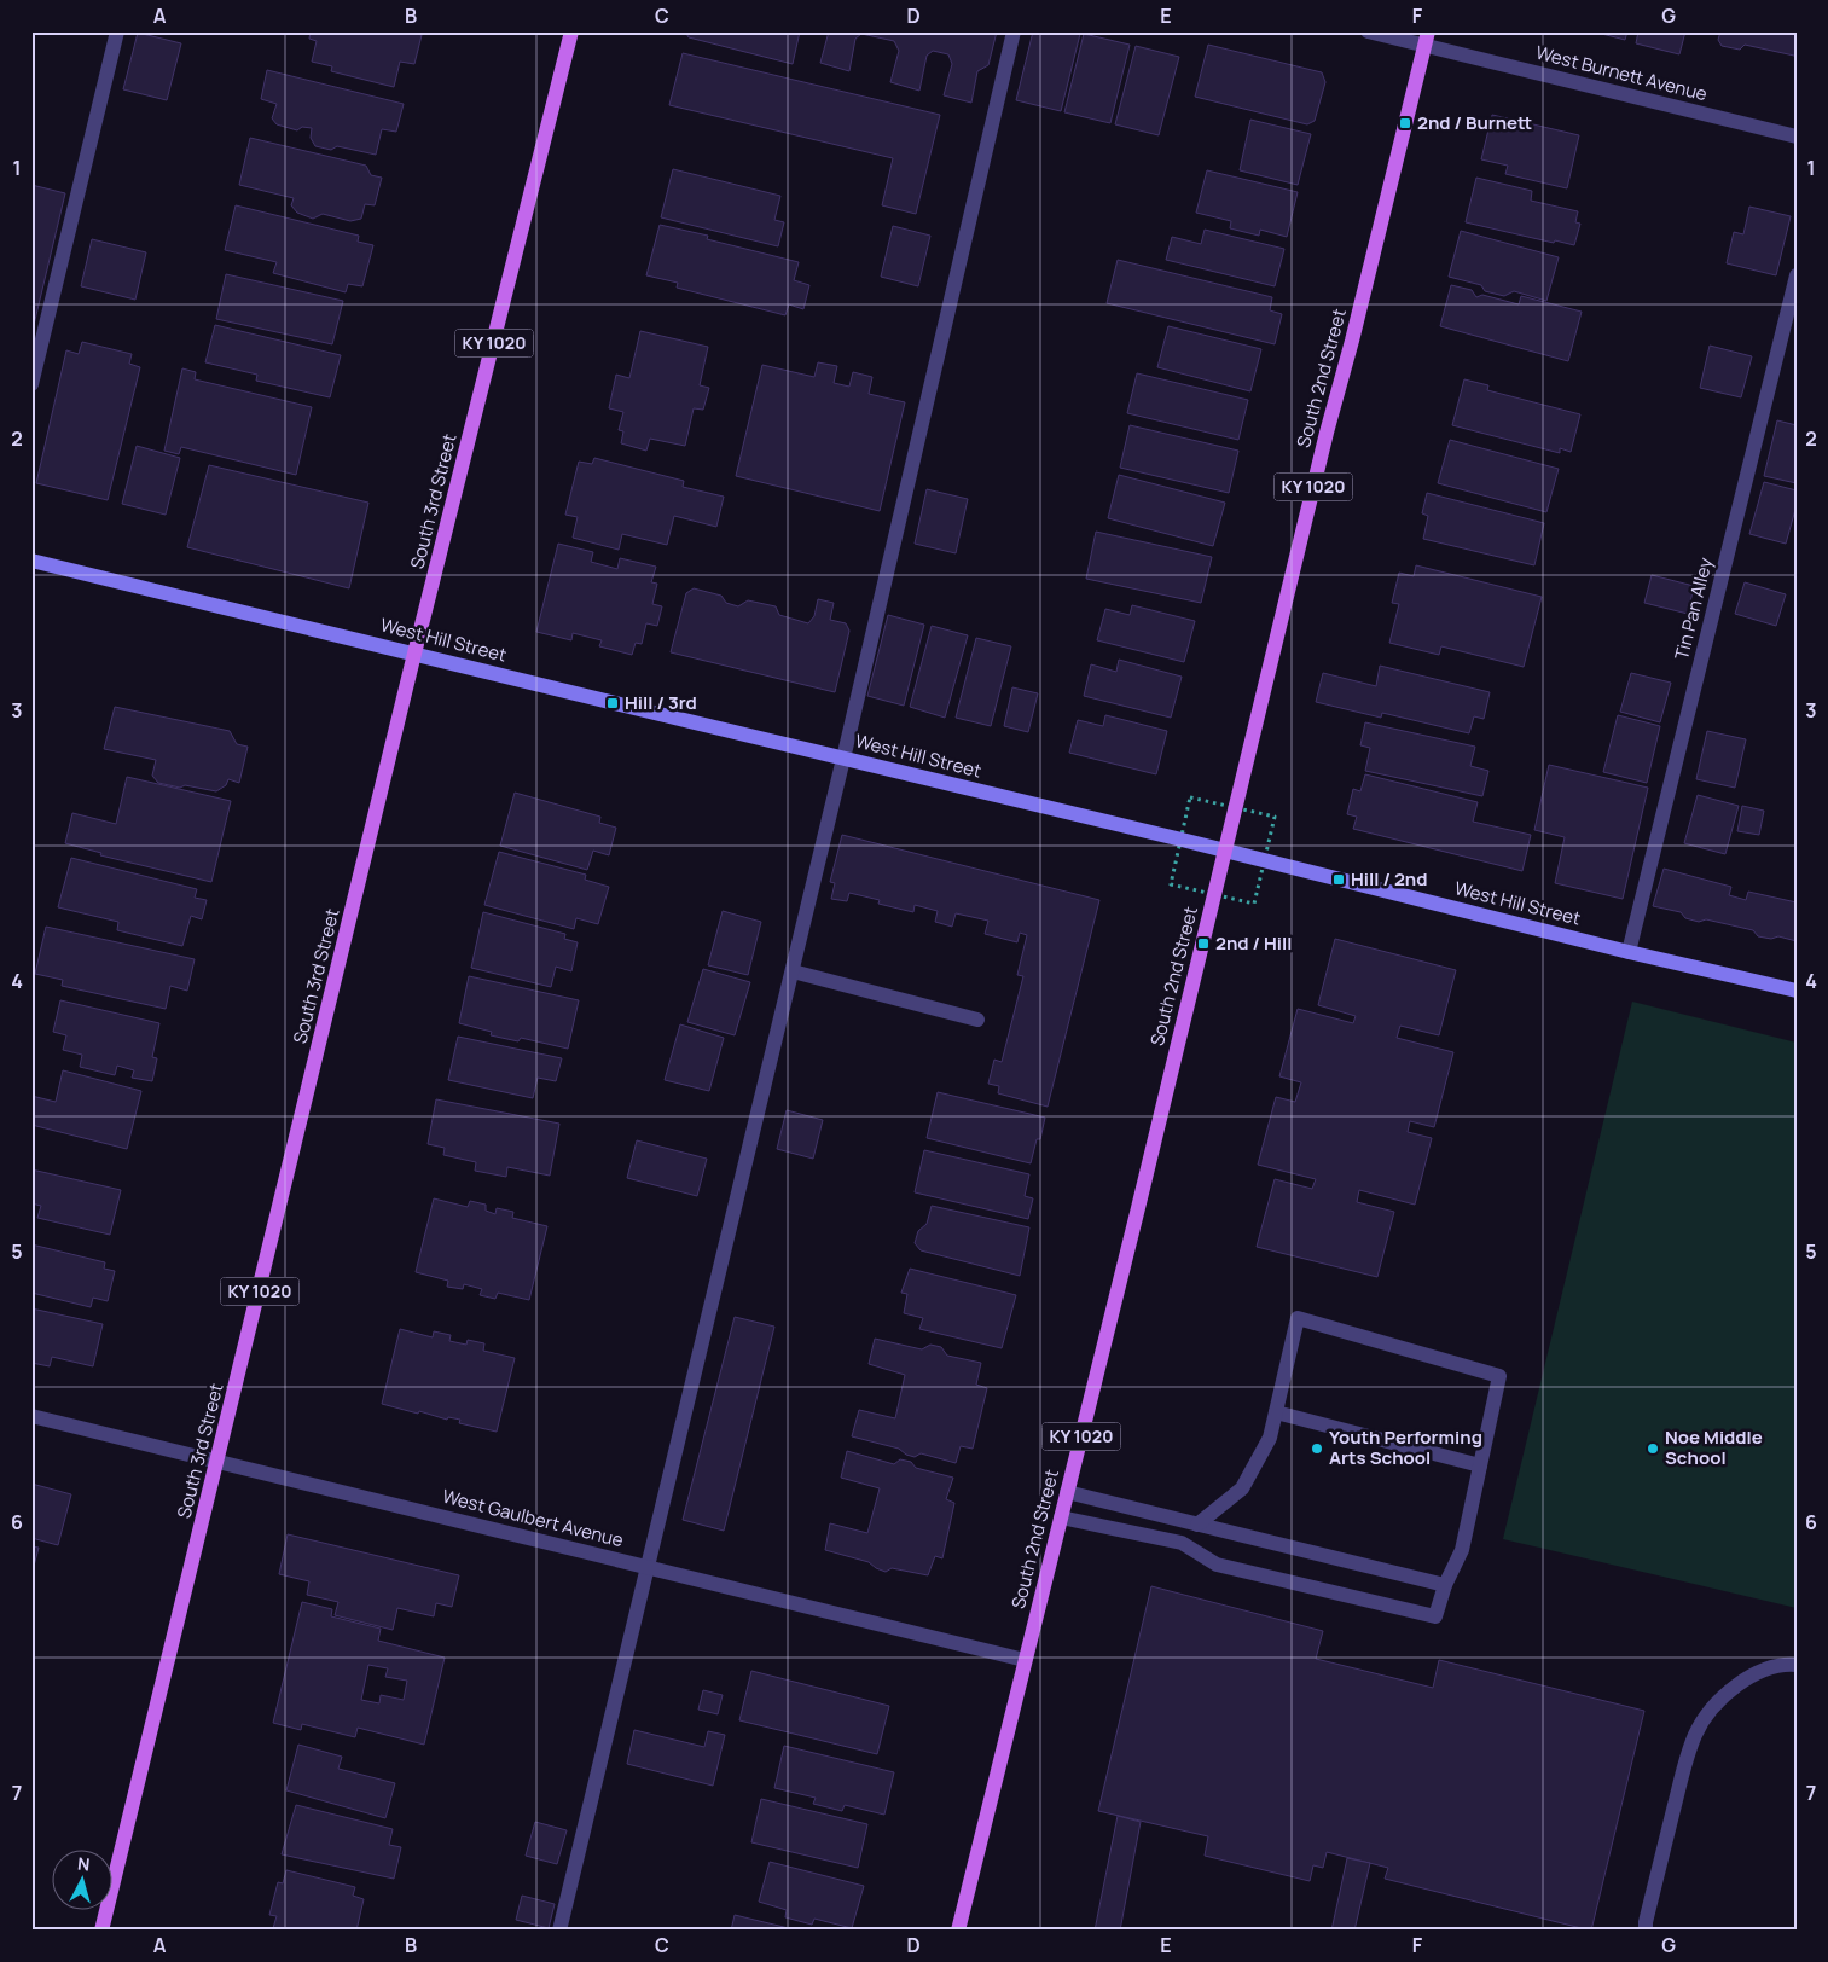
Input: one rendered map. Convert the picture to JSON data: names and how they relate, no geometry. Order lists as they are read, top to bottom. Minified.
{"streets":{"main road":["KY 1020","South 2nd Street","South 3rd Street"],"street":["West Burnett Avenue","Tin Pan Alley","West Hill Street","West Gaulbert Avenue"]},"crossings":[["West Burnett Avenue","South 2nd Street"],["South 2nd Street","West Hill Street"],["South 2nd Street","West Gaulbert Avenue"],["South 3rd Street","West Hill Street"],["South 3rd Street","West Gaulbert Avenue"],["Tin Pan Alley","West Hill Street"]],"places":{"transit":["2nd / Burnett","Hill / 3rd","Hill / 2nd","2nd / Hill"],"other":["Youth Performing Arts School","Noe Middle School"]},"north":"top","grid":{"columns":["A","B","C","D","E","F","G"],"rows":["1","2","3","4","5","6","7"]}}
